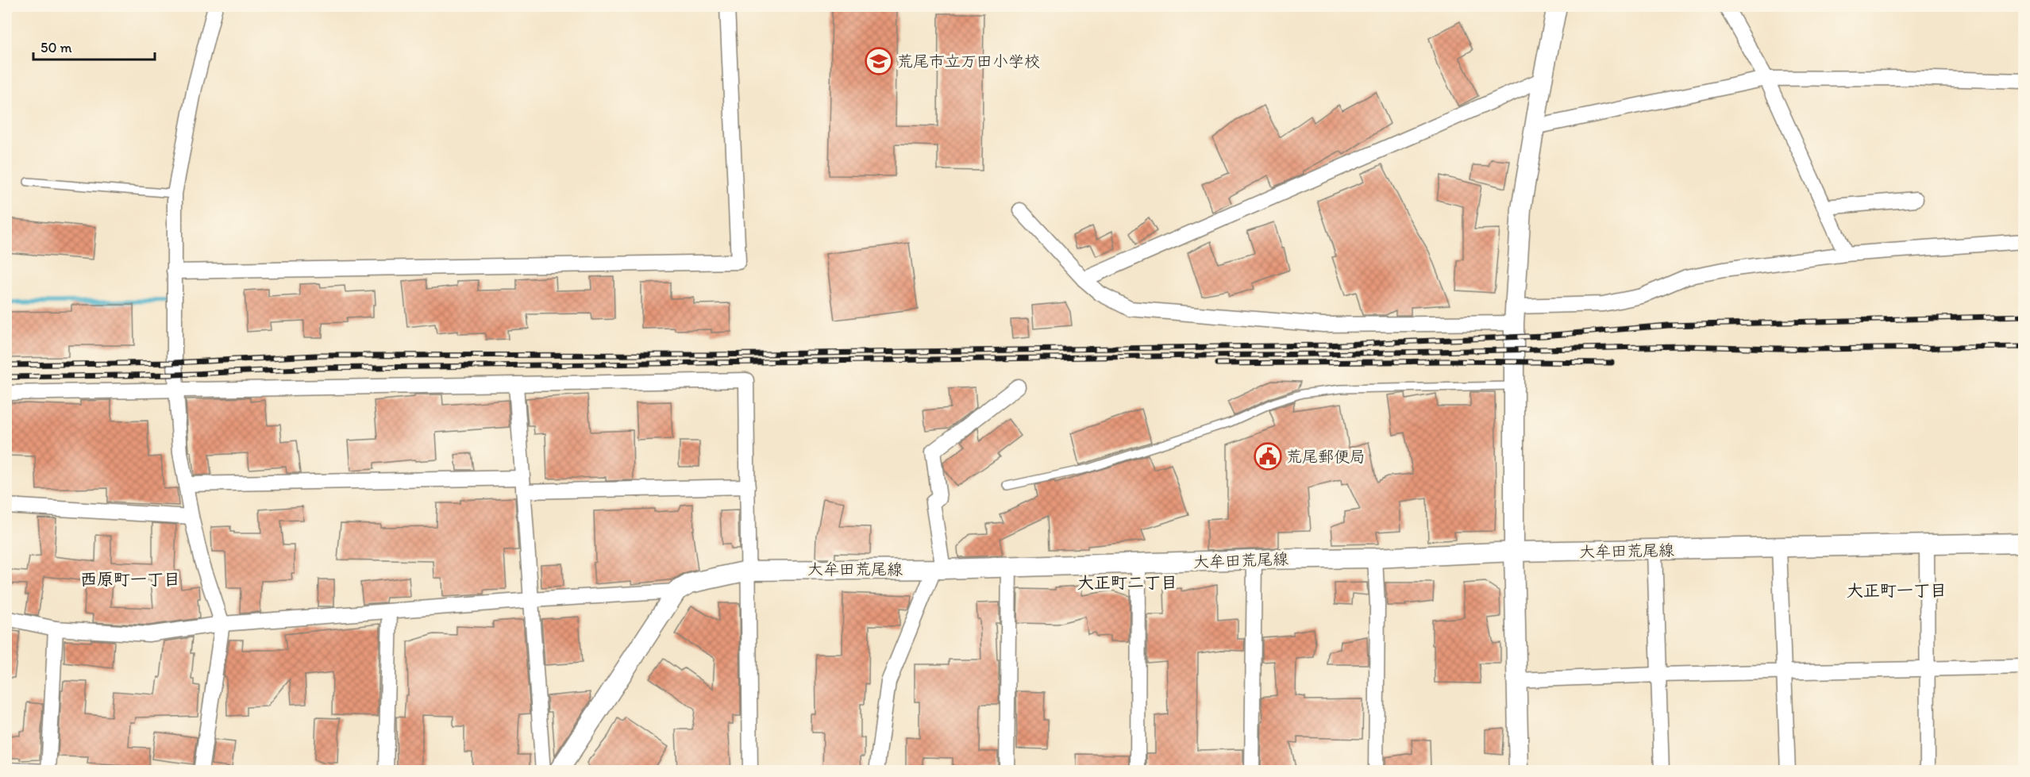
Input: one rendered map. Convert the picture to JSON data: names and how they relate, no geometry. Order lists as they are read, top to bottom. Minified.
{"streets":{"main road":["大牟田荒尾線"]},"districts":["西原町一丁目","大正町二丁目","大正町一丁目"],"places":{"school or university":["荒尾市立万田小学校"],"public building":["荒尾郵便局"]},"scale_bar":"50 m"}
